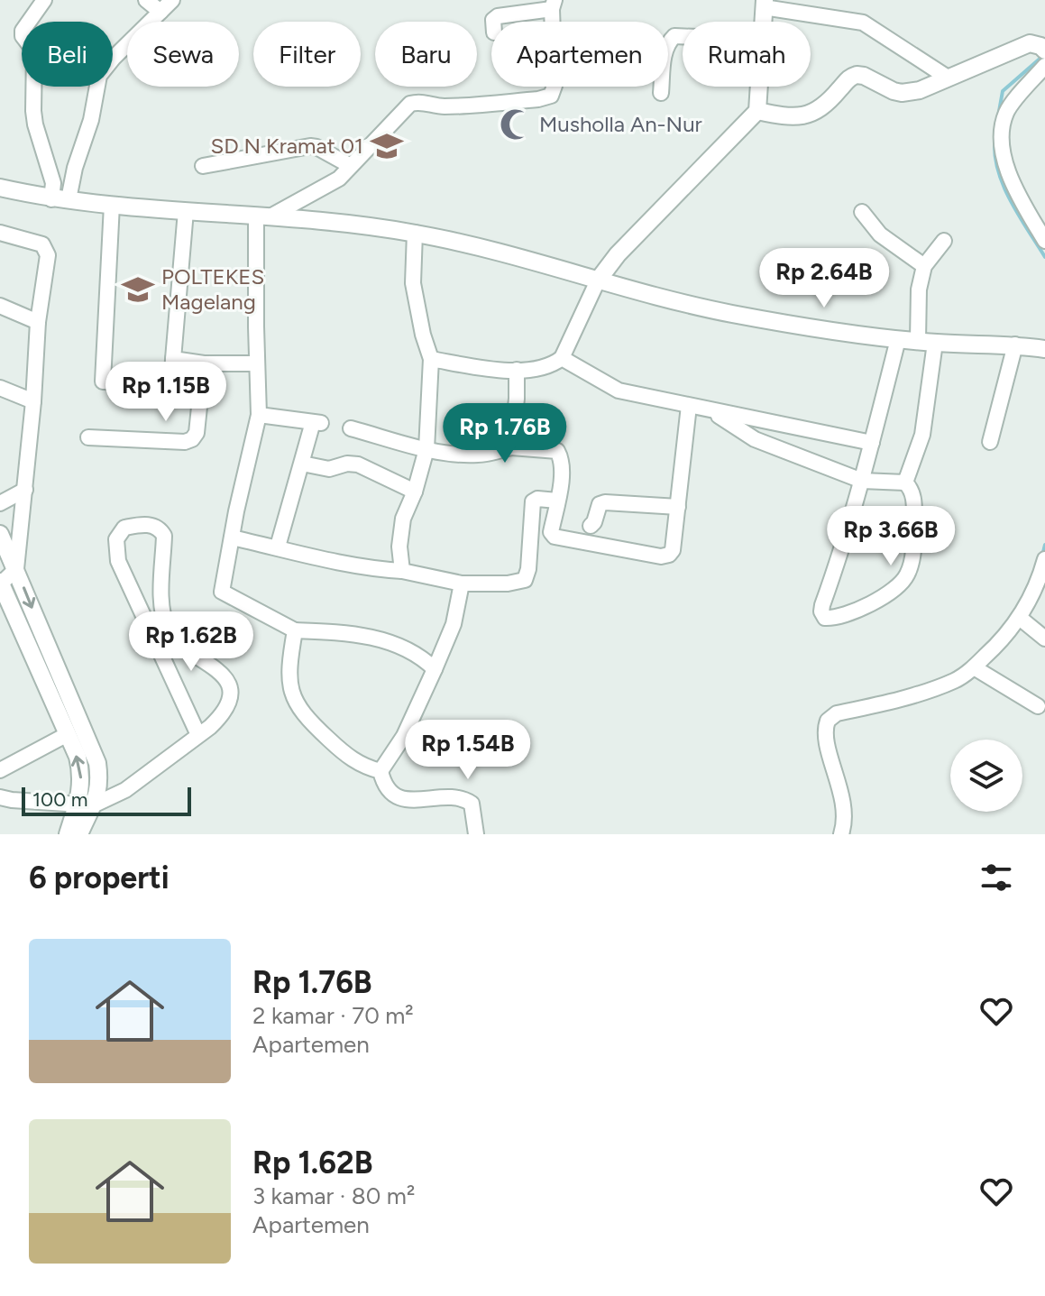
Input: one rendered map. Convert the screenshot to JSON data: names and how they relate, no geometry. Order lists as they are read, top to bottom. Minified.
{"places":{"mosque":["Musholla An-Nur"],"school or university":["SD N Kramat 01","POLTEKES Magelang"]},"scale_bar":"100 m","page":{"chip":["Beli","Sewa","Filter","Baru","Apartemen","Rumah"],"price":["Rp 2.64B","Rp 1.15B","Rp 1.76B","Rp 3.66B","Rp 1.62B","Rp 1.54B"],"scale":"100 m","heading":"6 properti","list":[{"name":"Rp 1.76B","note":"2 kamar · 70 m² · Apartemen"},{"name":"Rp 1.62B","note":"3 kamar · 80 m² · Apartemen"}]}}
